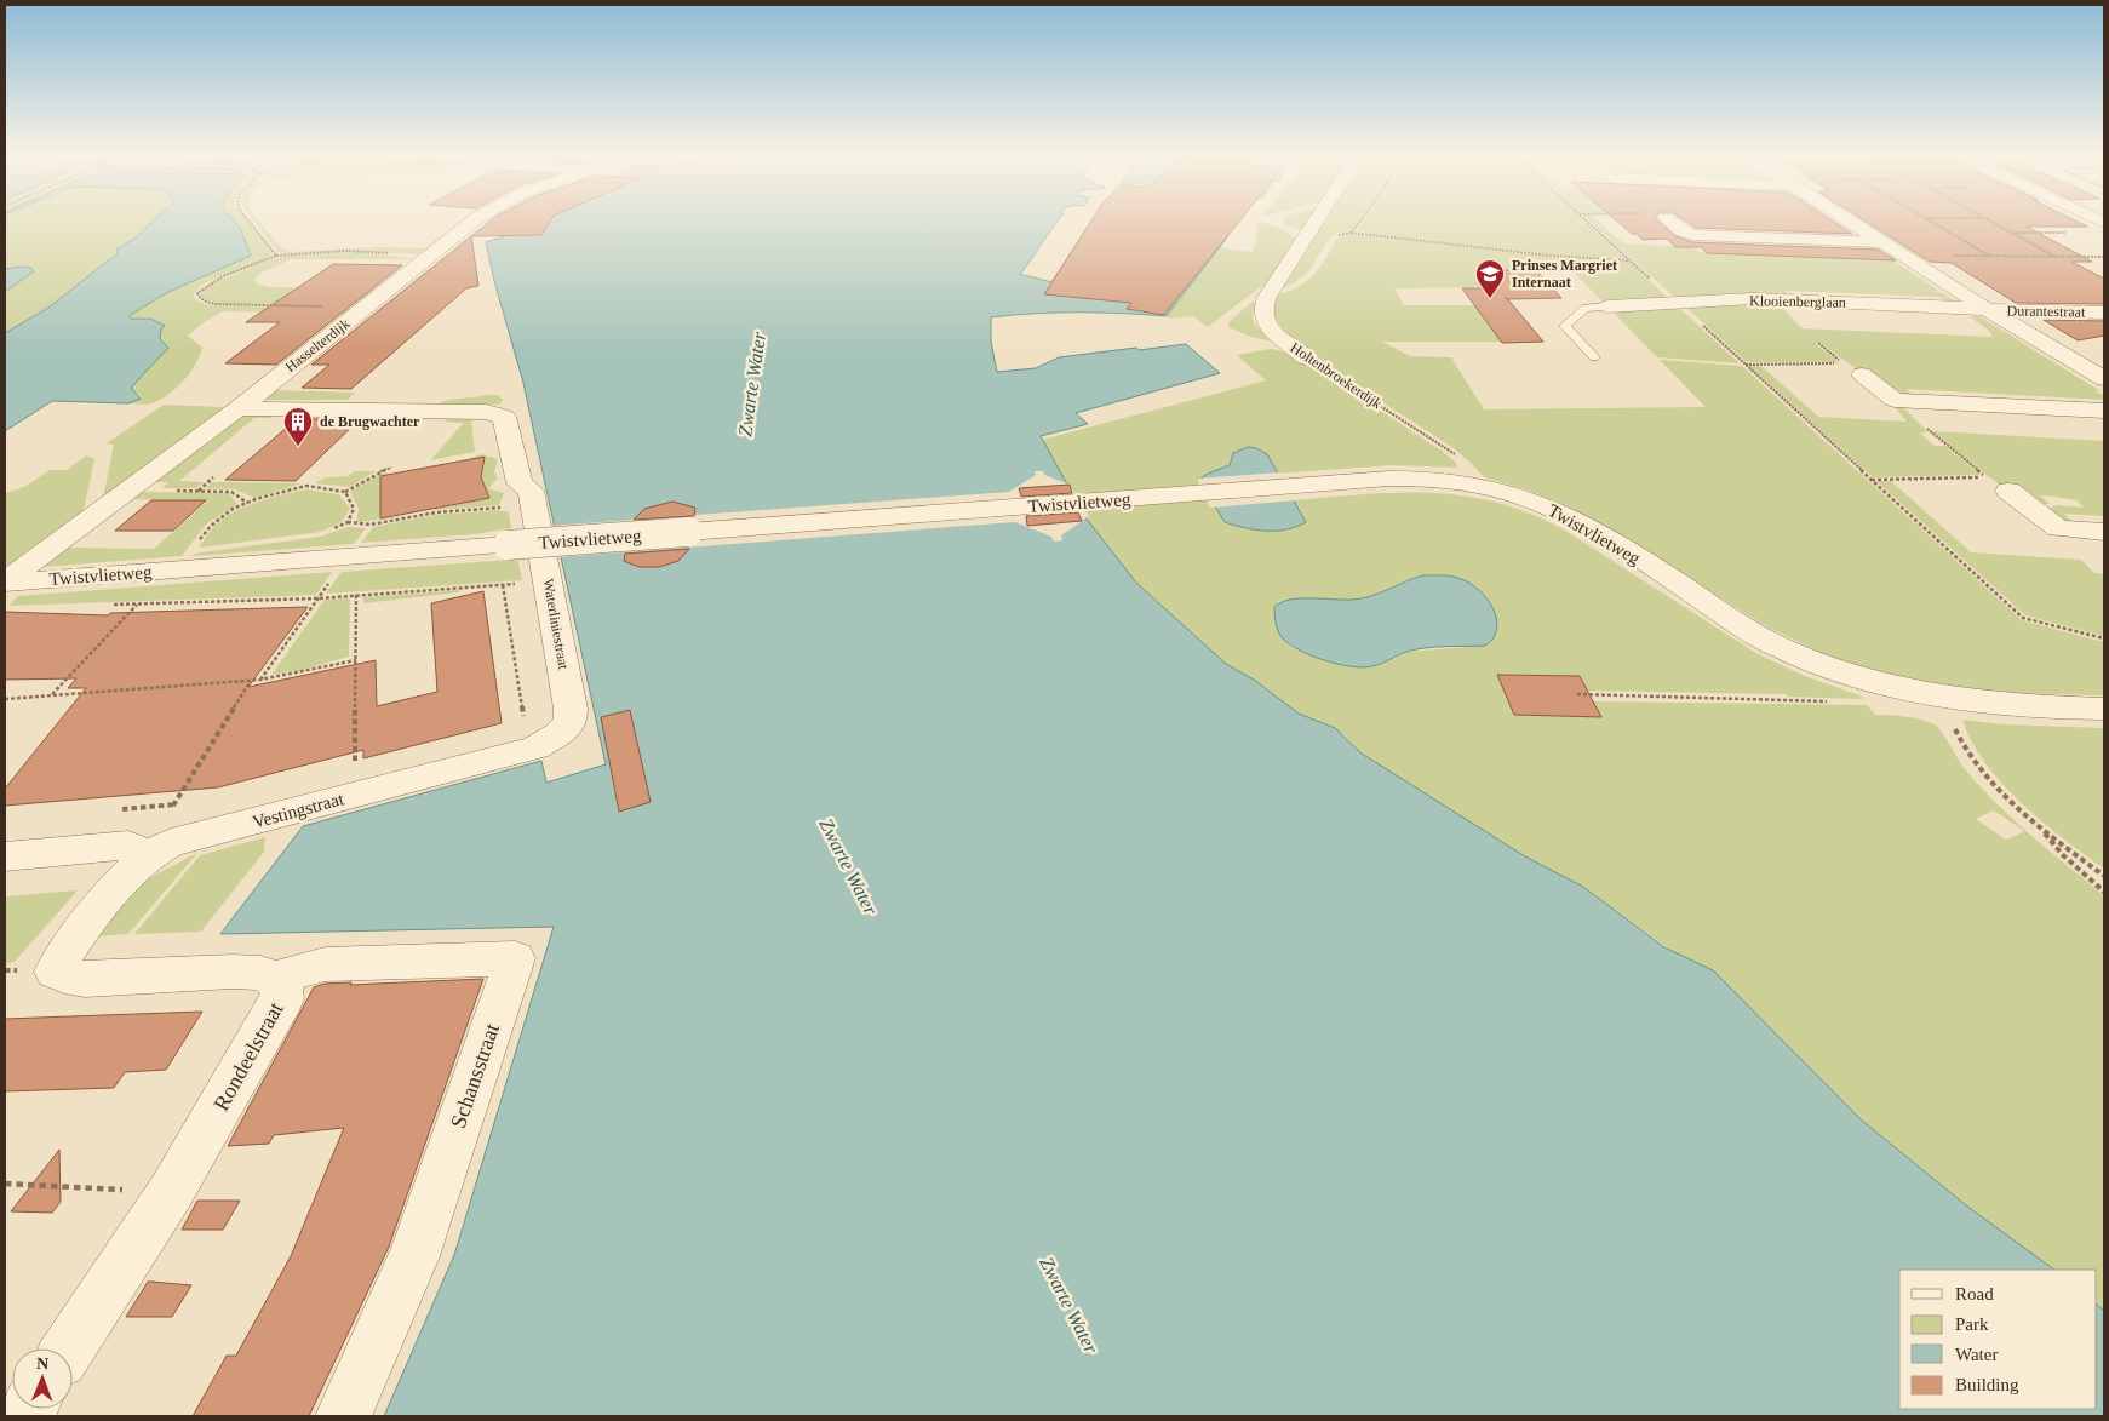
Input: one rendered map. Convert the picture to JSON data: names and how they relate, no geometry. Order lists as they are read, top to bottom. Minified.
{"streets":{"street":["Klooienberglaan","Durantestraat","Hasselterdijk","Holtenbroekerdijk","Twistvlietweg","Waterliniestraat","Vestingstraat","Rondeelstraat","Schansstraat"]},"crossings":[["Klooienberglaan","Durantestraat"],["Hasselterdijk","Twistvlietweg"],["Hasselterdijk","Waterliniestraat"],["Holtenbroekerdijk","Twistvlietweg"],["Waterliniestraat","Vestingstraat"],["Vestingstraat","Rondeelstraat"],["Rondeelstraat","Schansstraat"]],"water":["Zwarte Water"],"places":{"school or university":["Prinses Margriet Internaat"],"building":["de Brugwachter"]},"legend":["Road","Park","Water","Building"],"north":"top"}
